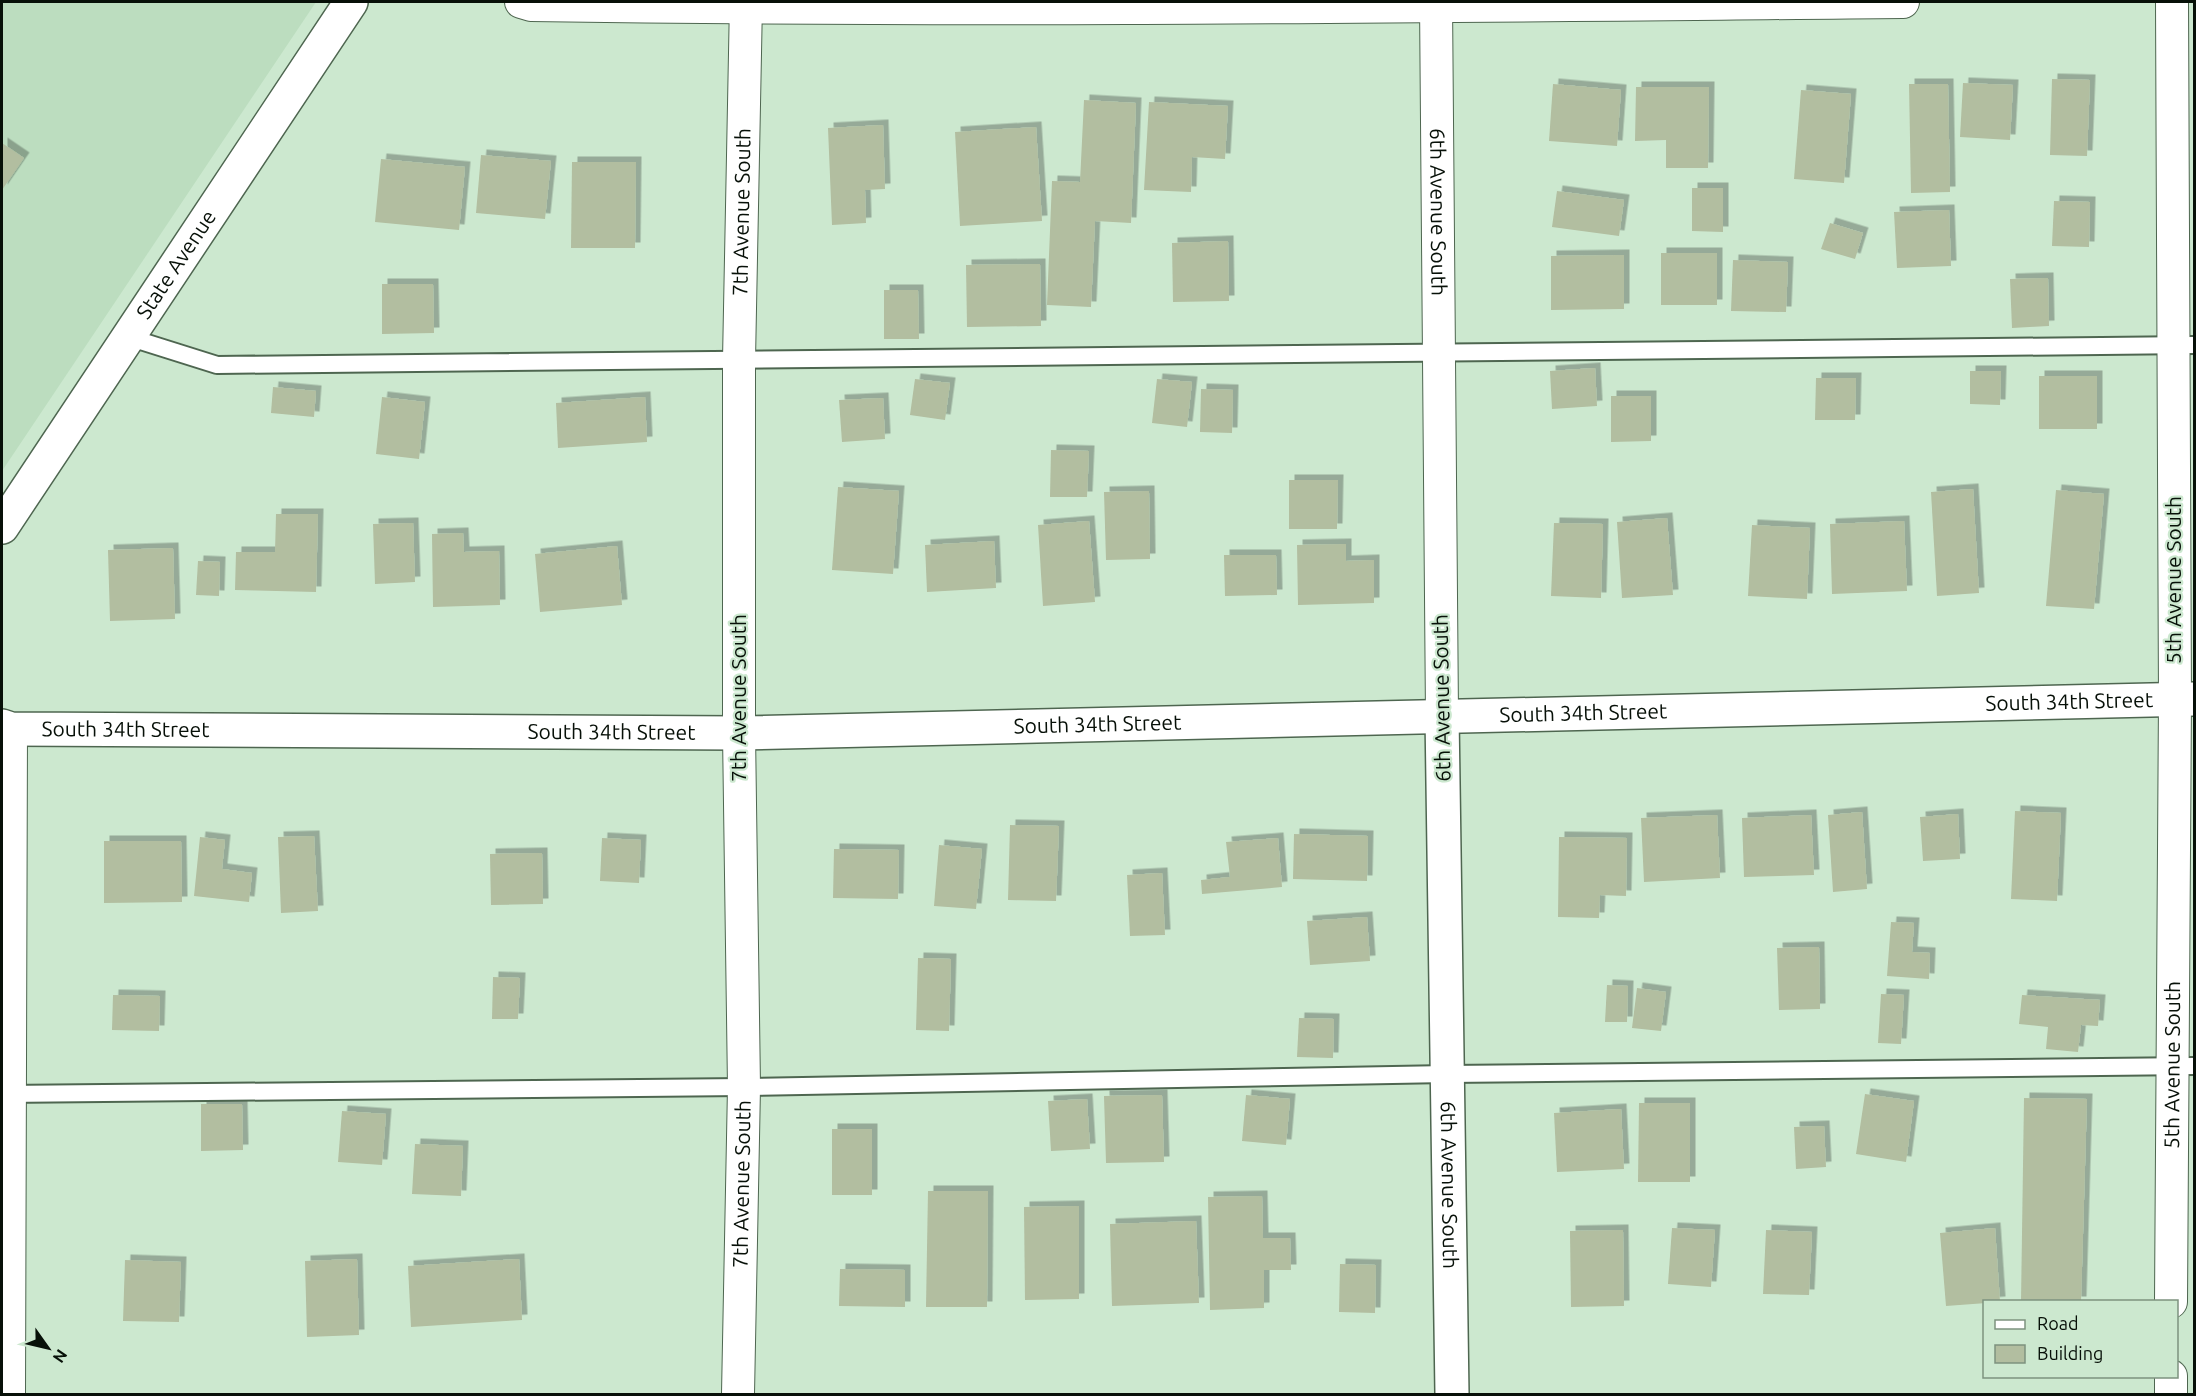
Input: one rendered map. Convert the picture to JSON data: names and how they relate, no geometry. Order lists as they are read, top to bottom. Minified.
{"streets":{"street":["7th Avenue South","6th Avenue South","State Avenue","5th Avenue South","South 34th Street"]},"crossings":[["7th Avenue South","South 34th Street"],["6th Avenue South","South 34th Street"],["5th Avenue South","South 34th Street"]],"legend":["Road","Building"],"north":"bottom right"}
